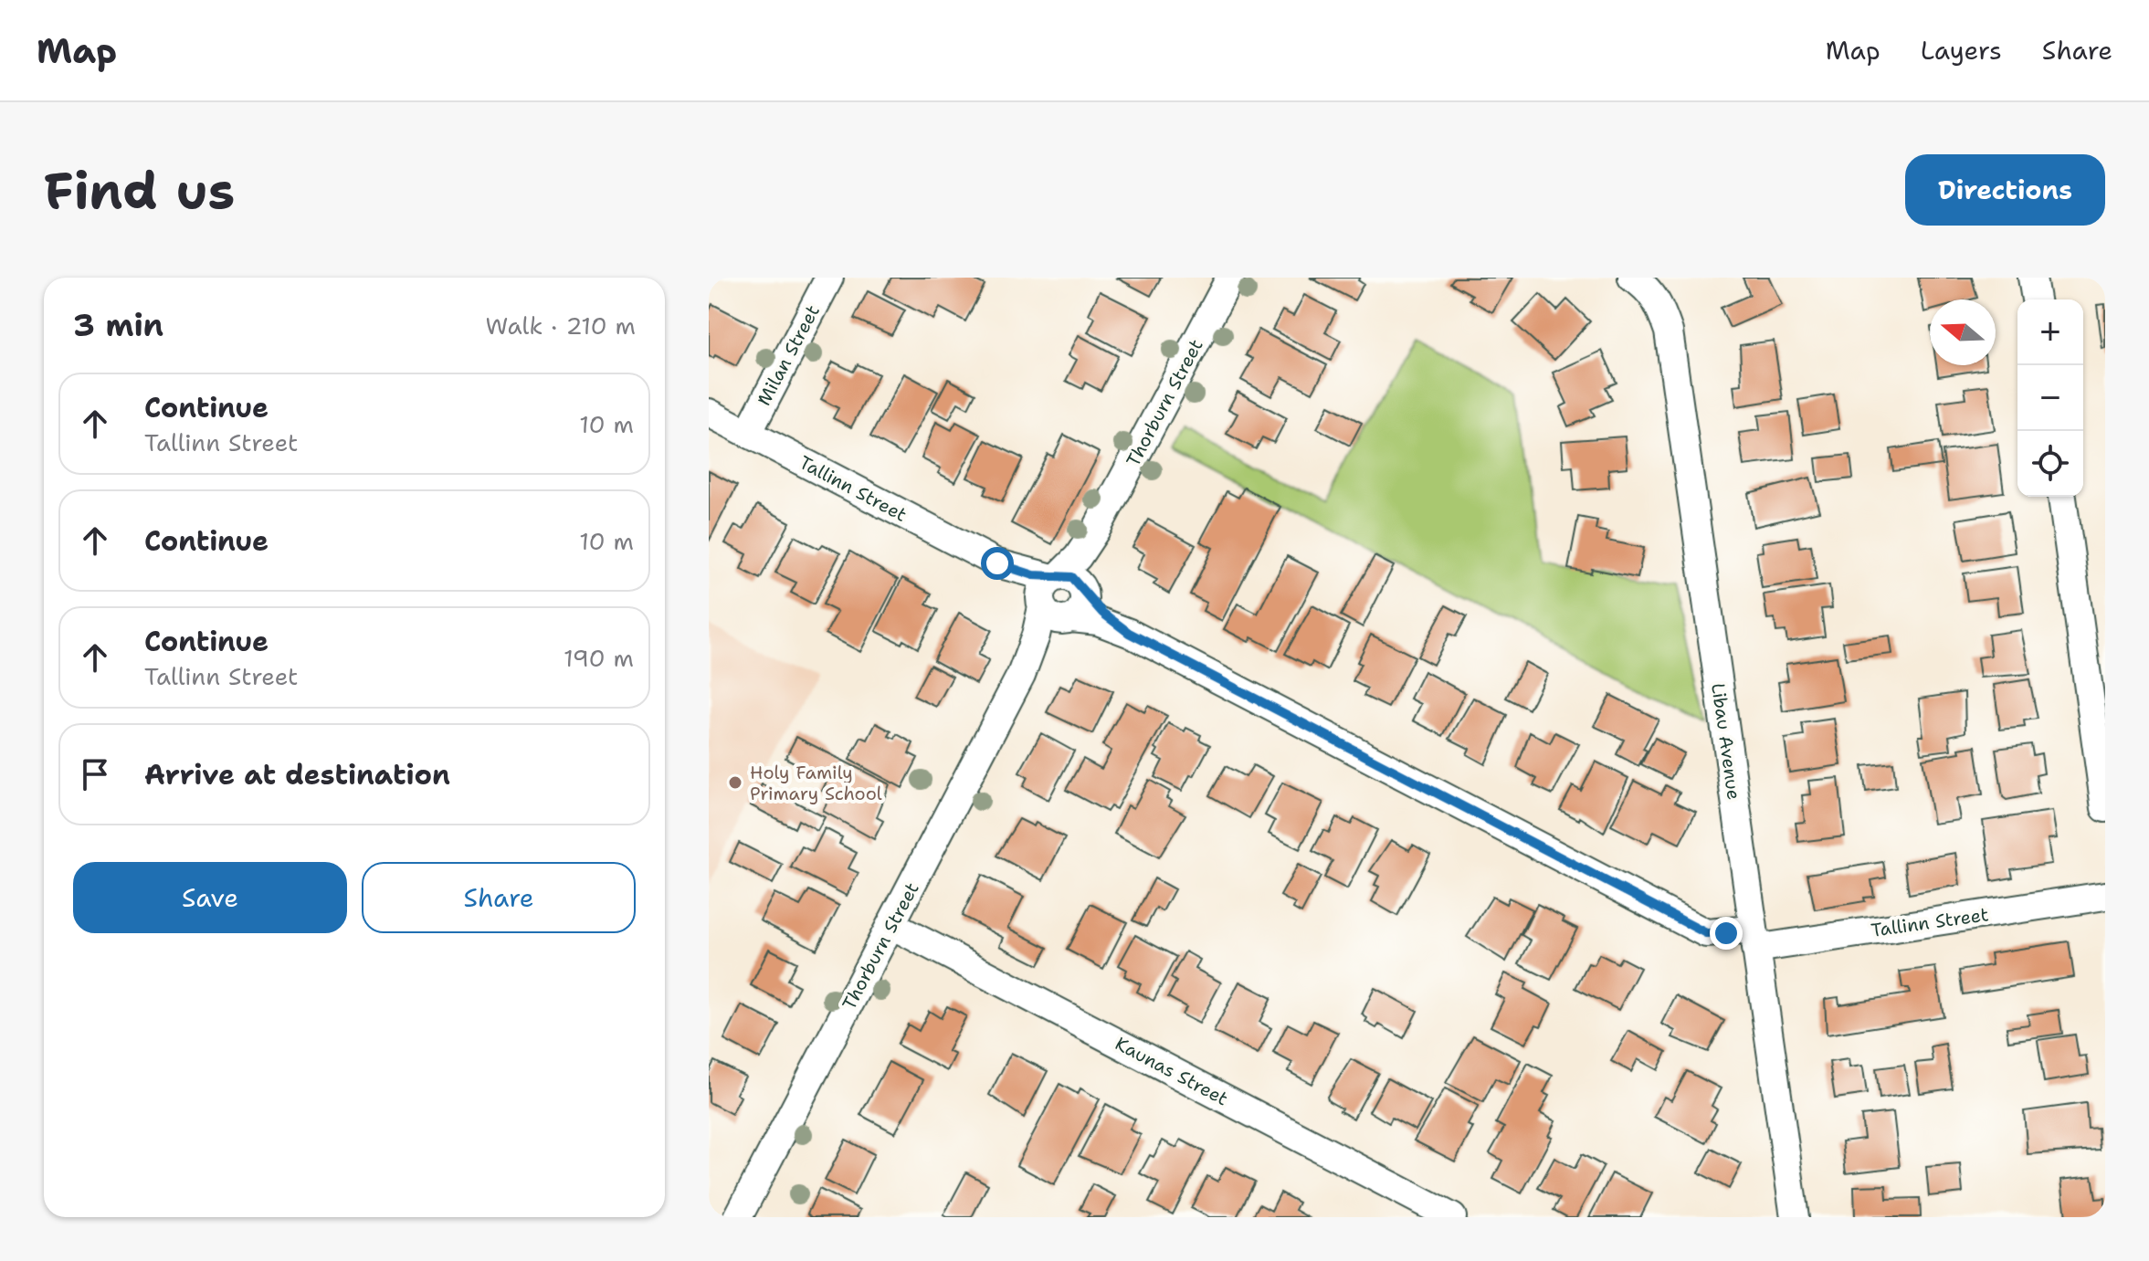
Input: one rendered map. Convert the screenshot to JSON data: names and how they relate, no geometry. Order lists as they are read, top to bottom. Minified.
{"streets":{"street":["Milan Street","Thorburn Street","Tallinn Street","Libau Avenue","Kaunas Street"]},"crossings":[["Milan Street","Tallinn Street"],["Thorburn Street","Tallinn Street"],["Thorburn Street","Kaunas Street"],["Tallinn Street","Libau Avenue"]],"places":["Holy Family Primary School"],"north":"left","page":{"header":"Map","nav":["Map","Layers","Share"],"buttons":["Directions",["Save","Share"]],"title":"Find us","heading":["3 min","Walk · 210 m"],"map_buttons":["+","−"],"list":[["Continue","Tallinn Street","10 m"],["Continue","10 m"],["Continue","Tallinn Street","190 m"],"Arrive at destination"]}}
